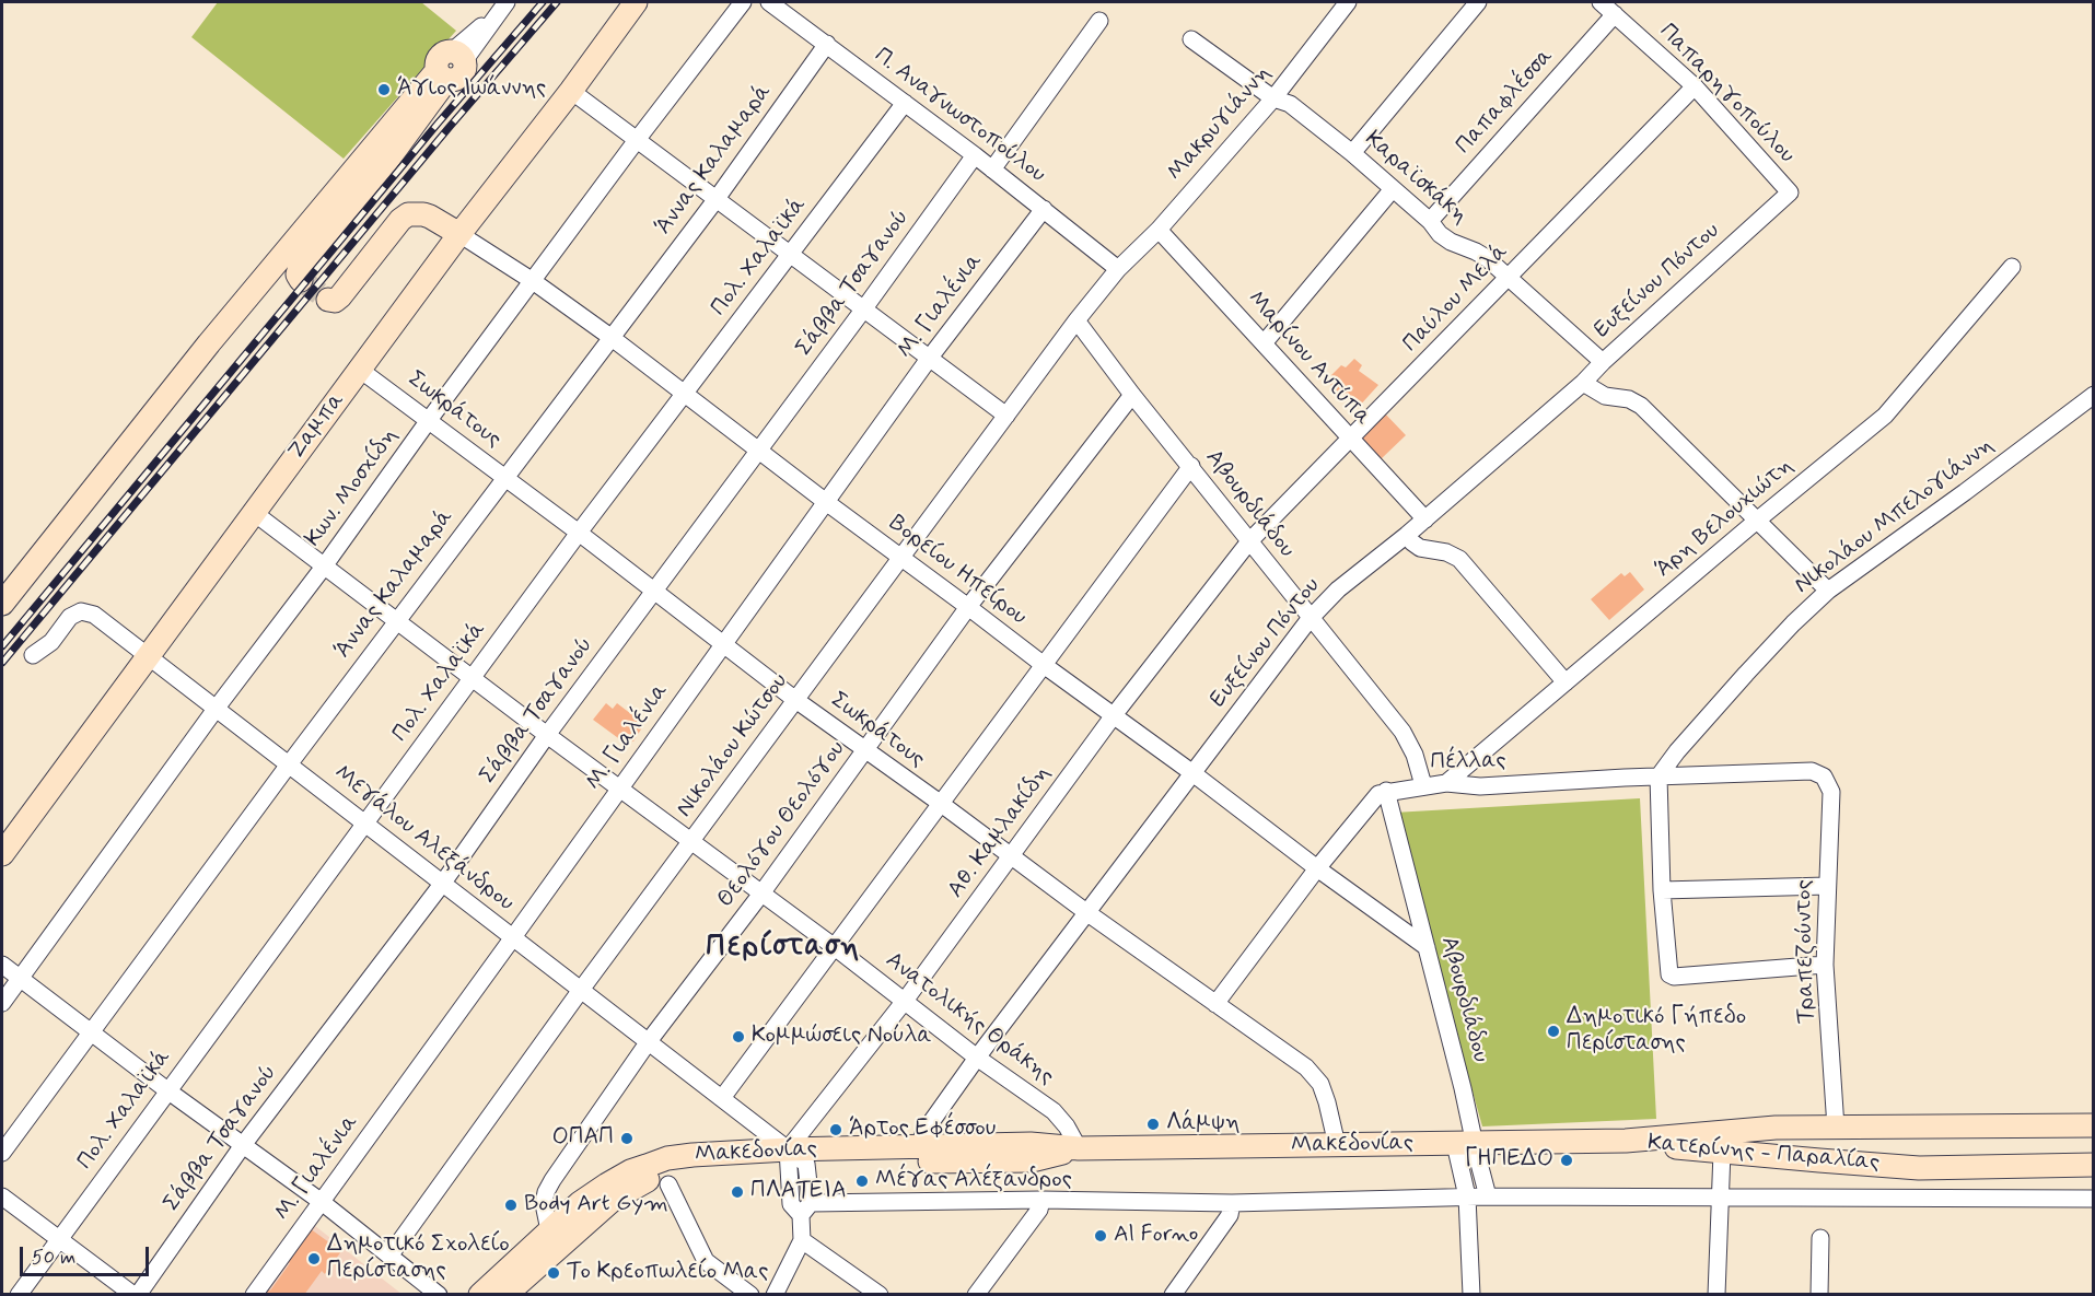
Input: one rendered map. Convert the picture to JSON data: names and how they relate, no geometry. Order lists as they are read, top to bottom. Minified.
{"streets":{"main road":["Ζαμπα","Μακεδονίας","Κατερίνης - Παραλίας"],"street":["Παπαρηγοπούλου","Παπαφλέσσα","Π. Αναγνωστοπούλου","Μακρυγιάννη","Άννας Καλαμαρά","Καραϊσκάκη","Πολ. Χαλαϊκά","Ευξείνου Πόντου","Σάββα Τσαγανού","Παύλου Μελά","Μ. Γιαλένια","Μαρίνου Αντύπα","Σωκράτους","Κων. Μοσχίδη","Αβουρδιάδου","Νικολάου Μπελογιάννη","Άρη Βελουχιώτη","Βορείου Ηπείρου","Νικολάου Κώτσου","Πέλλας","Θεολόγου Θεολόγου","Αθ. Καμλακίδη","Μεγάλου Αλεξάνδρου","Τραπεζούντος","Ανατολικής Θράκης"]},"crossings":[["Παπαρηγοπούλου","Παπαφλέσσα"],["Παπαρηγοπούλου","Ευξείνου Πόντου"],["Παπαρηγοπούλου","Παύλου Μελά"],["Παπαφλέσσα","Καραϊσκάκη"],["Π. Αναγνωστοπούλου","Μακρυγιάννη"],["Π. Αναγνωστοπούλου","Άννας Καλαμαρά"],["Π. Αναγνωστοπούλου","Πολ. Χαλαϊκά"],["Π. Αναγνωστοπούλου","Σάββα Τσαγανού"],["Π. Αναγνωστοπούλου","Μ. Γιαλένια"],["Π. Αναγνωστοπούλου","Νικολάου Κώτσου"],["Μακρυγιάννη","Καραϊσκάκη"],["Μακρυγιάννη","Μαρίνου Αντύπα"],["Μακρυγιάννη","Νικολάου Κώτσου"],["Άννας Καλαμαρά","Σωκράτους"],["Άννας Καλαμαρά","Βορείου Ηπείρου"],["Άννας Καλαμαρά","Μεγάλου Αλεξάνδρου"],["Άννας Καλαμαρά","Ανατολικής Θράκης"],["Καραϊσκάκη","Ευξείνου Πόντου"],["Καραϊσκάκη","Παύλου Μελά"],["Πολ. Χαλαϊκά","Σωκράτους"],["Πολ. Χαλαϊκά","Βορείου Ηπείρου"],["Πολ. Χαλαϊκά","Μεγάλου Αλεξάνδρου"],["Πολ. Χαλαϊκά","Ανατολικής Θράκης"],["Ευξείνου Πόντου","Μαρίνου Αντύπα"],["Ευξείνου Πόντου","Σωκράτους"],["Ευξείνου Πόντου","Αβουρδιάδου"],["Ευξείνου Πόντου","Βορείου Ηπείρου"],["Ευξείνου Πόντου","Ανατολικής Θράκης"],["Ευξείνου Πόντου","Μακεδονίας"],["Σάββα Τσαγανού","Σωκράτους"],["Σάββα Τσαγανού","Βορείου Ηπείρου"],["Σάββα Τσαγανού","Μεγάλου Αλεξάνδρου"],["Σάββα Τσαγανού","Ανατολικής Θράκης"],["Παύλου Μελά","Μαρίνου Αντύπα"],["Παύλου Μελά","Αβουρδιάδου"],["Παύλου Μελά","Αθ. Καμλακίδη"],["Μ. Γιαλένια","Σωκράτους"],["Μ. Γιαλένια","Βορείου Ηπείρου"],["Μ. Γιαλένια","Μεγάλου Αλεξάνδρου"],["Μ. Γιαλένια","Ανατολικής Θράκης"],["Σωκράτους","Ζαμπα"],["Σωκράτους","Κων. Μοσχίδη"],["Σωκράτους","Νικολάου Κώτσου"],["Σωκράτους","Θεολόγου Θεολόγου"],["Σωκράτους","Αθ. Καμλακίδη"],["Σωκράτους","Μακεδονίας"],["Ζαμπα","Βορείου Ηπείρου"],["Ζαμπα","Μεγάλου Αλεξάνδρου"],["Ζαμπα","Ανατολικής Θράκης"],["Κων. Μοσχίδη","Βορείου Ηπείρου"],["Κων. Μοσχίδη","Μεγάλου Αλεξάνδρου"],["Κων. Μοσχίδη","Ανατολικής Θράκης"],["Αβουρδιάδου","Βορείου Ηπείρου"],["Αβουρδιάδου","Νικολάου Κώτσου"],["Αβουρδιάδου","Πέλλας"],["Αβουρδιάδου","Θεολόγου Θεολόγου"],["Αβουρδιάδου","Αθ. Καμλακίδη"],["Αβουρδιάδου","Μακεδονίας"],["Νικολάου Μπελογιάννη","Πέλλας"],["Άρη Βελουχιώτη","Πέλλας"],["Βορείου Ηπείρου","Νικολάου Κώτσου"],["Βορείου Ηπείρου","Θεολόγου Θεολόγου"],["Βορείου Ηπείρου","Αθ. Καμλακίδη"],["Νικολάου Κώτσου","Μεγάλου Αλεξάνδρου"],["Νικολάου Κώτσου","Ανατολικής Θράκης"],["Πέλλας","Τραπεζούντος"],["Θεολόγου Θεολόγου","Μεγάλου Αλεξάνδρου"],["Θεολόγου Θεολόγου","Ανατολικής Θράκης"],["Θεολόγου Θεολόγου","Μακεδονίας"],["Αθ. Καμλακίδη","Μεγάλου Αλεξάνδρου"],["Αθ. Καμλακίδη","Ανατολικής Θράκης"],["Αθ. Καμλακίδη","Μακεδονίας"],["Μεγάλου Αλεξάνδρου","Μακεδονίας"],["Τραπεζούντος","Κατερίνης - Παραλίας"],["Ανατολικής Θράκης","Μακεδονίας"],["Μακεδονίας","Κατερίνης - Παραλίας"]],"districts":["Περίσταση"],"places":["Άγιος Ιωάννης","Δημοτικό Γήπεδο Περίστασης","Κομμώσεις Νούλα","Λάμψη","Άρτος Εφέσσου","ΟΠΑΠ","ΓΗΠΕΔΟ","Μέγας Αλέξανδρος","ΠΛΑΤΕΙΑ","Body Art Gym","Al Forno","Δημοτικό Σχολείο Περίστασης","Το Κρεοπωλείο Μας"],"scale_bar":"50 m"}
